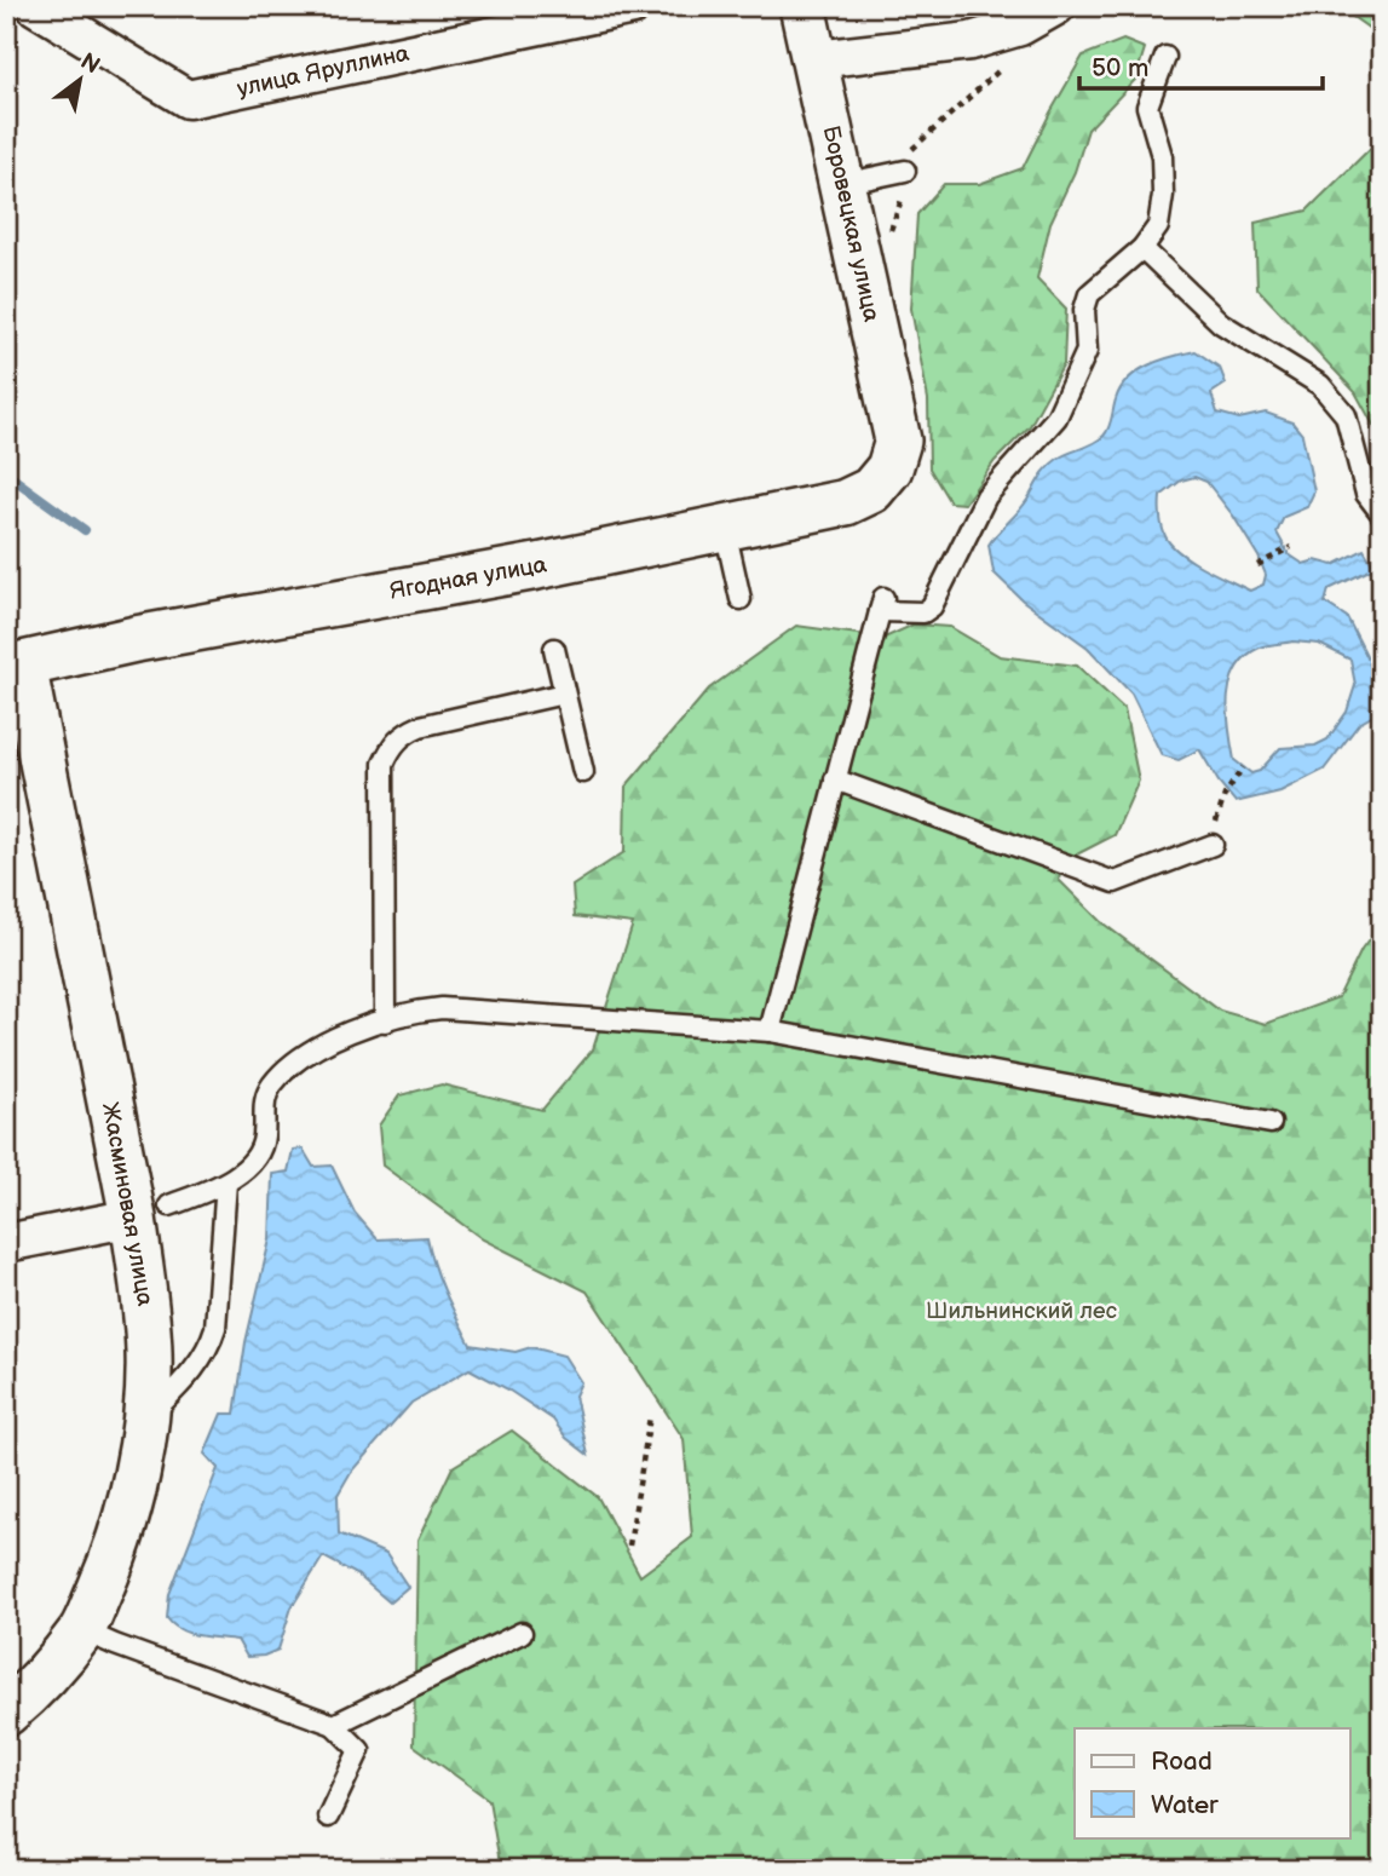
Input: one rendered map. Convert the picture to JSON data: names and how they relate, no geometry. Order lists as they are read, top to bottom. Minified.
{"streets":{"street":["улица Яруллина","Боровецкая улица","Ягодная улица","Жасминовая улица"]},"crossings":[["Боровецкая улица","Ягодная улица"],["Ягодная улица","Жасминовая улица"]],"parks":["Шильнинский лес"],"legend":["Road","Water"],"scale_bar":"50 m","north":"top right"}
